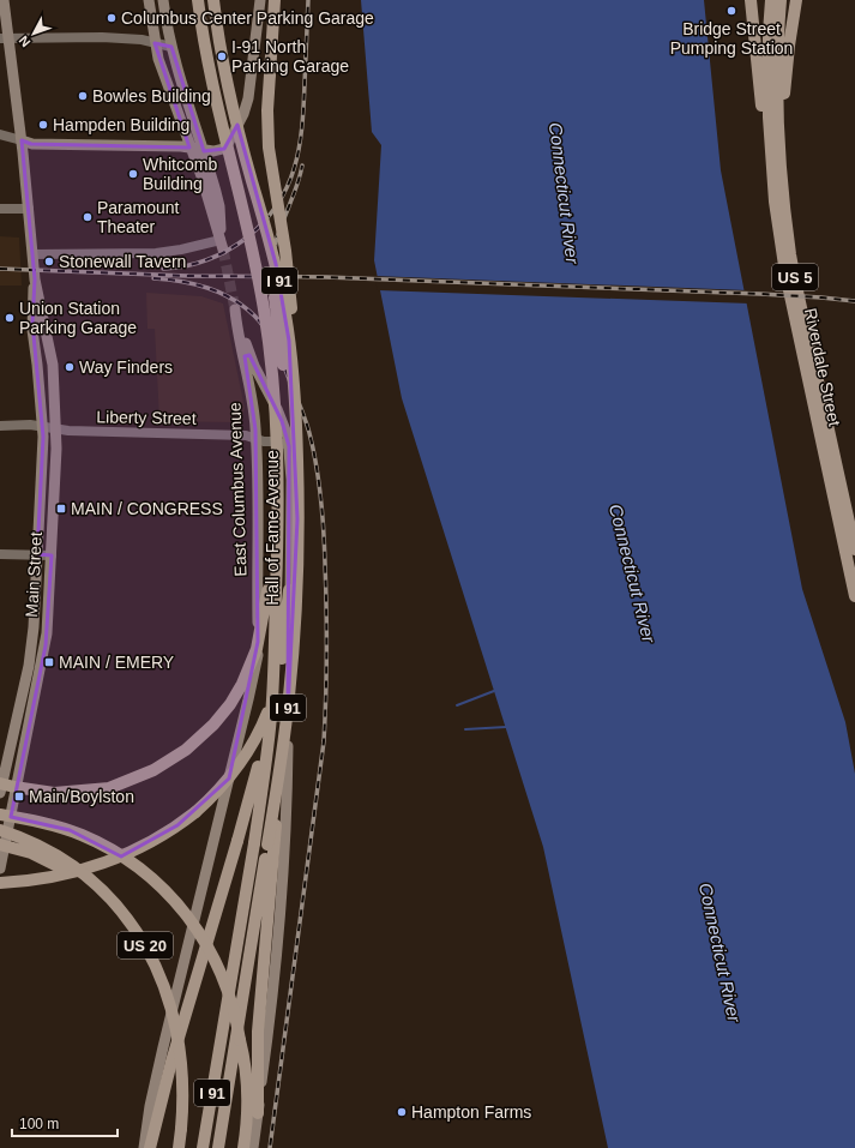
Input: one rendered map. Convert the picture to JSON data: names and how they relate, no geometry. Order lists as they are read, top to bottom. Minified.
{"streets":{"highway":["US 5","I 91","Riverdale Street","US 20"],"main road":["Liberty Street","East Columbus Avenue","Hall of Fame Avenue","Main Street"]},"crossings":[["Liberty Street","East Columbus Avenue"],["Liberty Street","Hall of Fame Avenue"],["Liberty Street","Main Street"],["East Columbus Avenue","Hall of Fame Avenue"]],"water":["Connecticut River"],"places":{"other":["Bridge Street Pumping Station","Columbus Center Parking Garage","I-91 North Parking Garage","Bowles Building","Hampden Building","Whitcomb Building","Paramount Theater","Stonewall Tavern","Union Station Parking Garage","Way Finders","Hampton Farms"],"transit":["MAIN / CONGRESS","MAIN / EMERY","Main/Boylston"]},"scale_bar":"100 m","north":"bottom left"}
